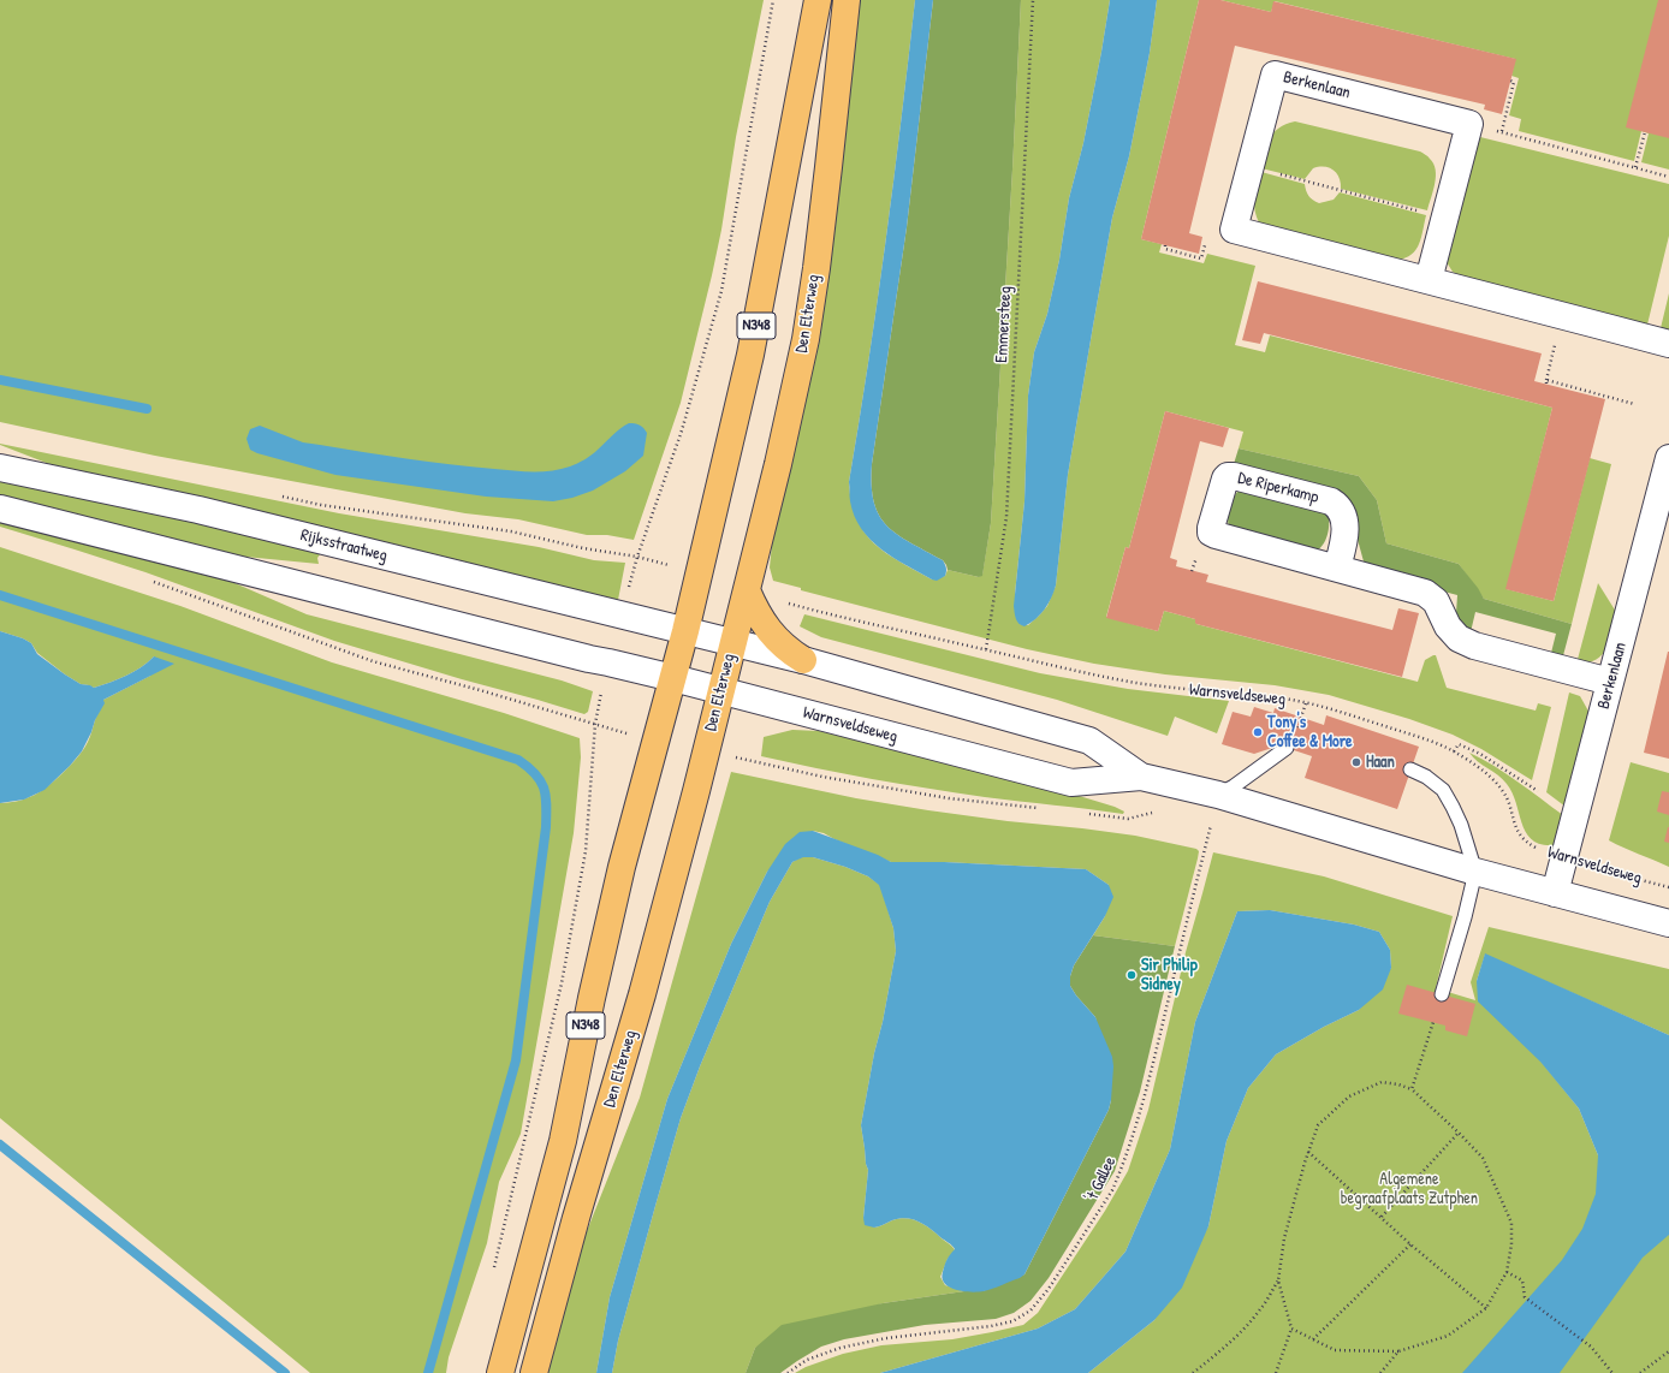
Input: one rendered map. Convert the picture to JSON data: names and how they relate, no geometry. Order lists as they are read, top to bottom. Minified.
{"streets":{"main road":["Den Elterweg","N348"],"street":["Berkenlaan","De Riperkamp","Rijksstraatweg","Warnsveldseweg"],"path":["Emmersteeg","'t Gallee"]},"crossings":[["Berkenlaan","De Riperkamp"],["Berkenlaan","Warnsveldseweg"],["Den Elterweg","Warnsveldseweg"],["Emmersteeg","Warnsveldseweg"],["N348","Rijksstraatweg"],["N348","Warnsveldseweg"],["Rijksstraatweg","Warnsveldseweg"],["Warnsveldseweg","'t Gallee"]],"parks":["Algemene begraafplaats Zutphen"],"places":["Tony's Coffee & More","Haan","Sir Philip Sidney"]}
